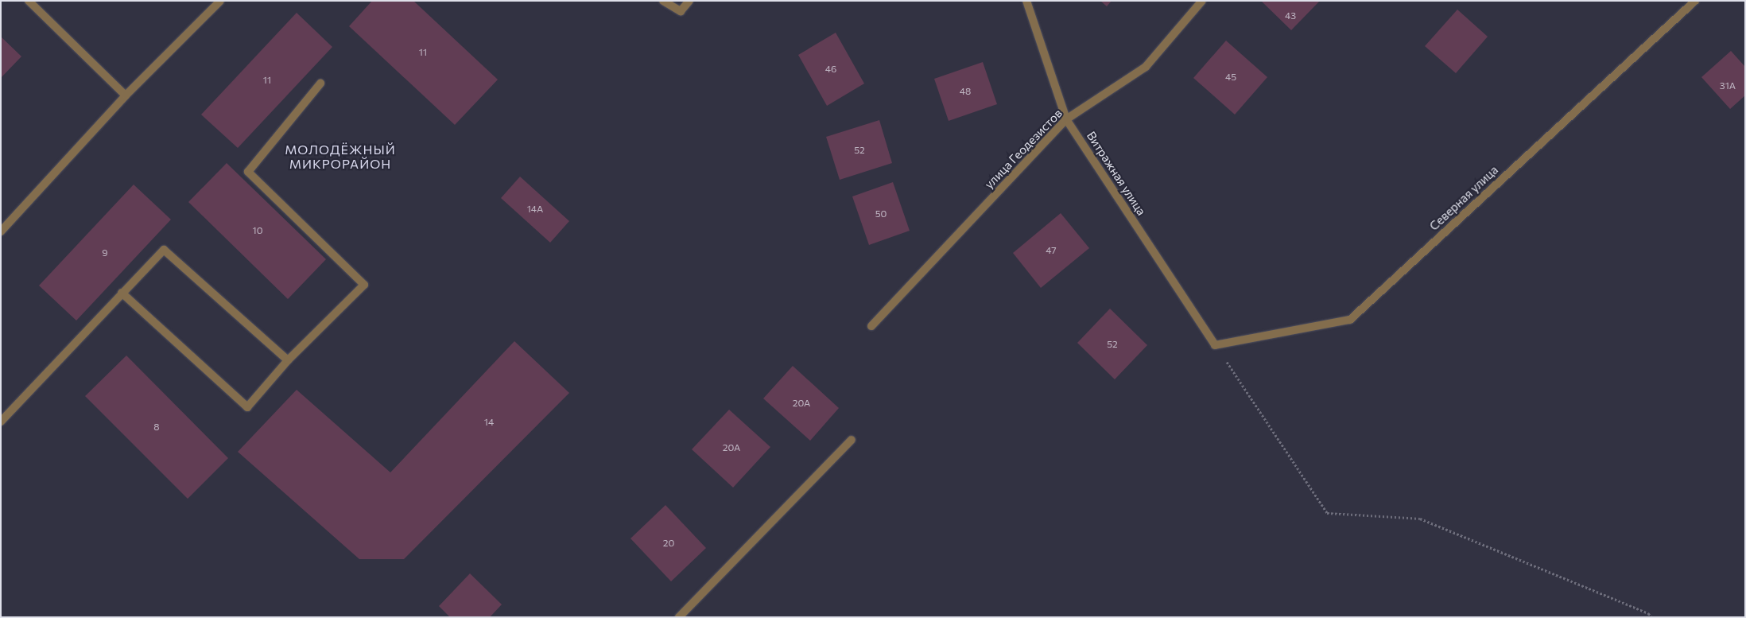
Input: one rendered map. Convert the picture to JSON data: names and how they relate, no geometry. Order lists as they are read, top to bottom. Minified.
{"streets":{"street":["улица Геодезистов","Витражная улица","Северная улица"]},"crossings":[["улица Геодезистов","Витражная улица"],["Витражная улица","Северная улица"]],"districts":["МОЛОДЁЖНЫЙ МИКРОРАЙОН"],"house_numbers":["43","11","46","45","11","31А","48","52","14А","50","10","47","9","52","20А","14","8","20А","20"]}
